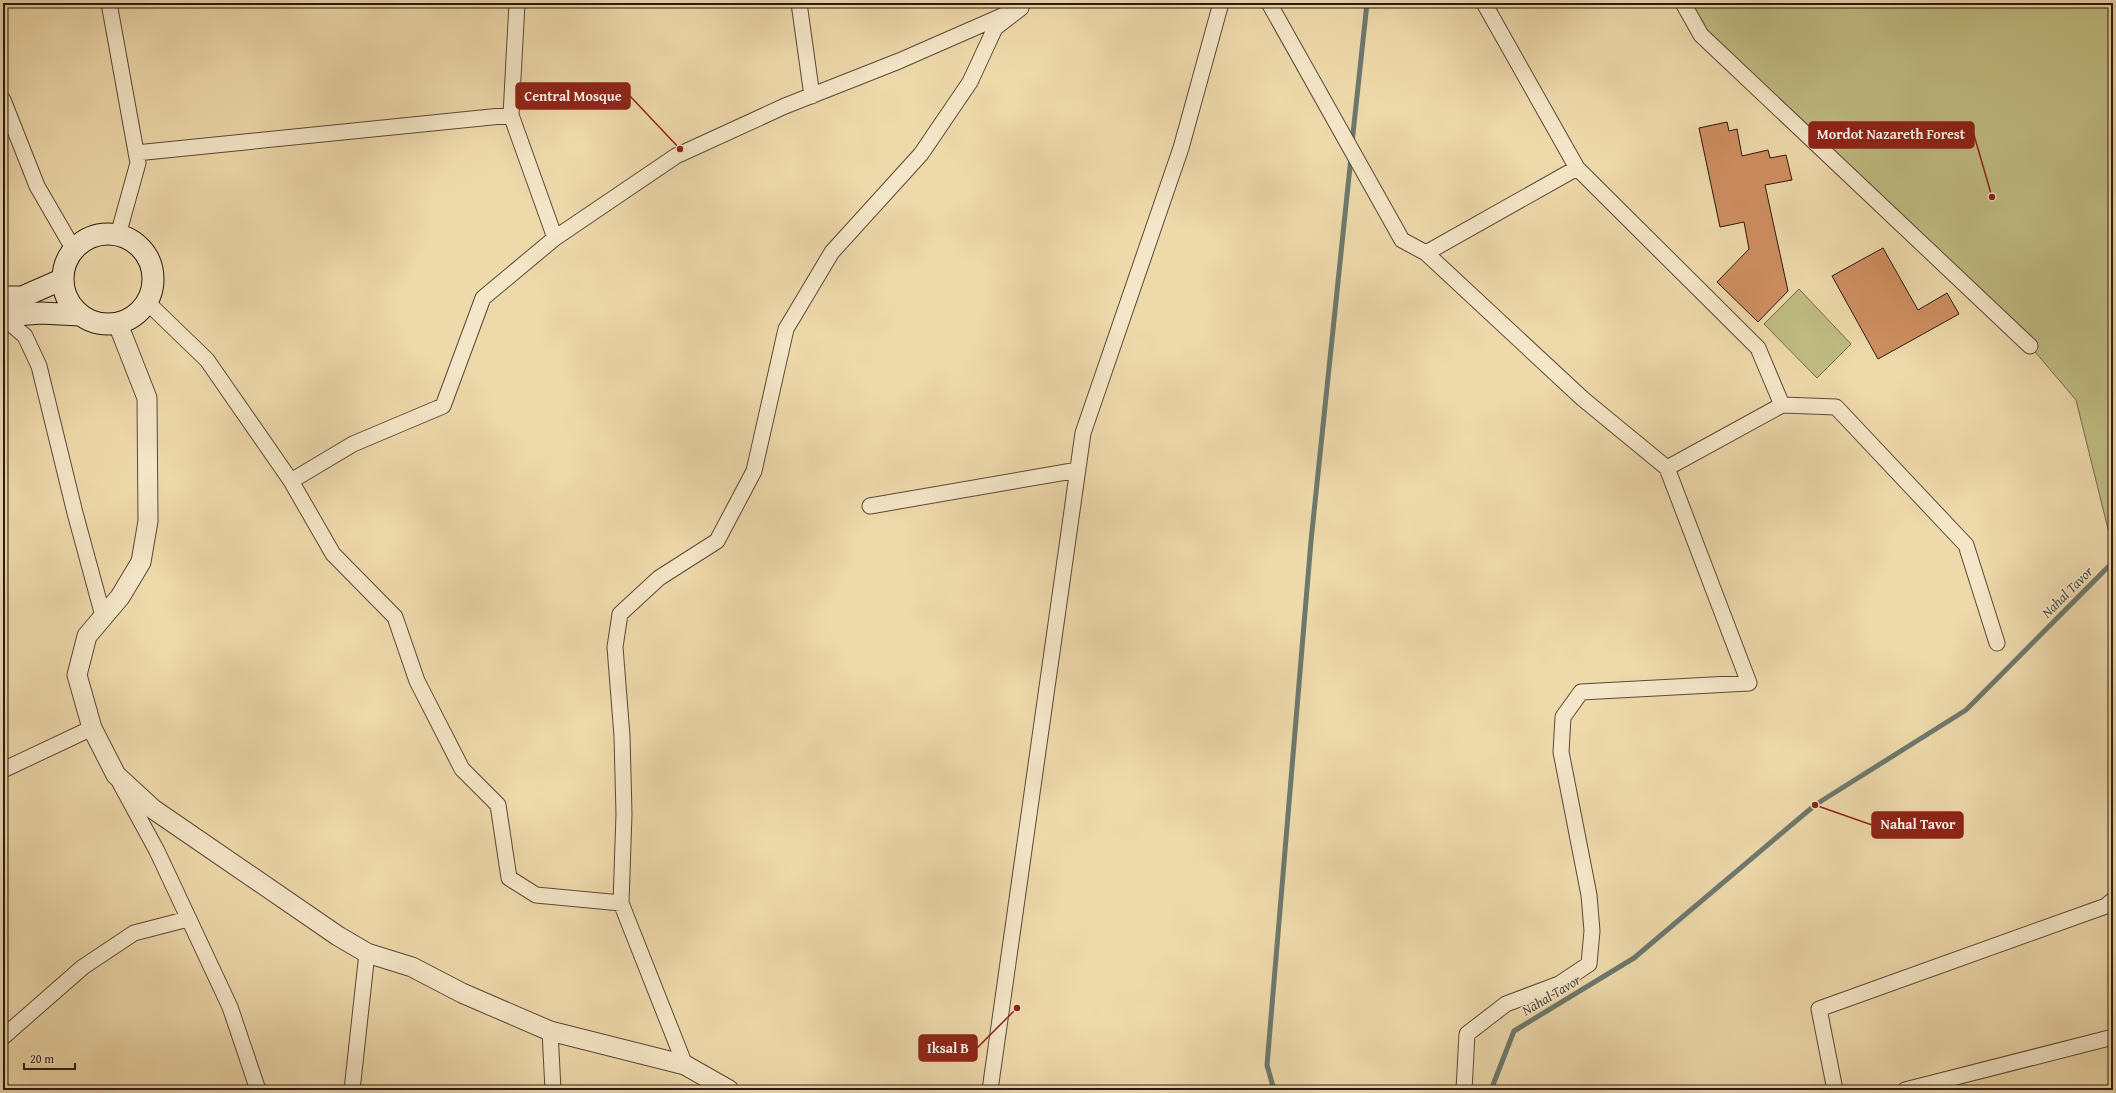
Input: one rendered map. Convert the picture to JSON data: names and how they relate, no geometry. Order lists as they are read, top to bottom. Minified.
{"water":["Nahal Tavor"],"places":["Central Mosque","Mordot Nazareth Forest","Nahal Tavor","Iksal B"],"scale_bar":"20 m"}
